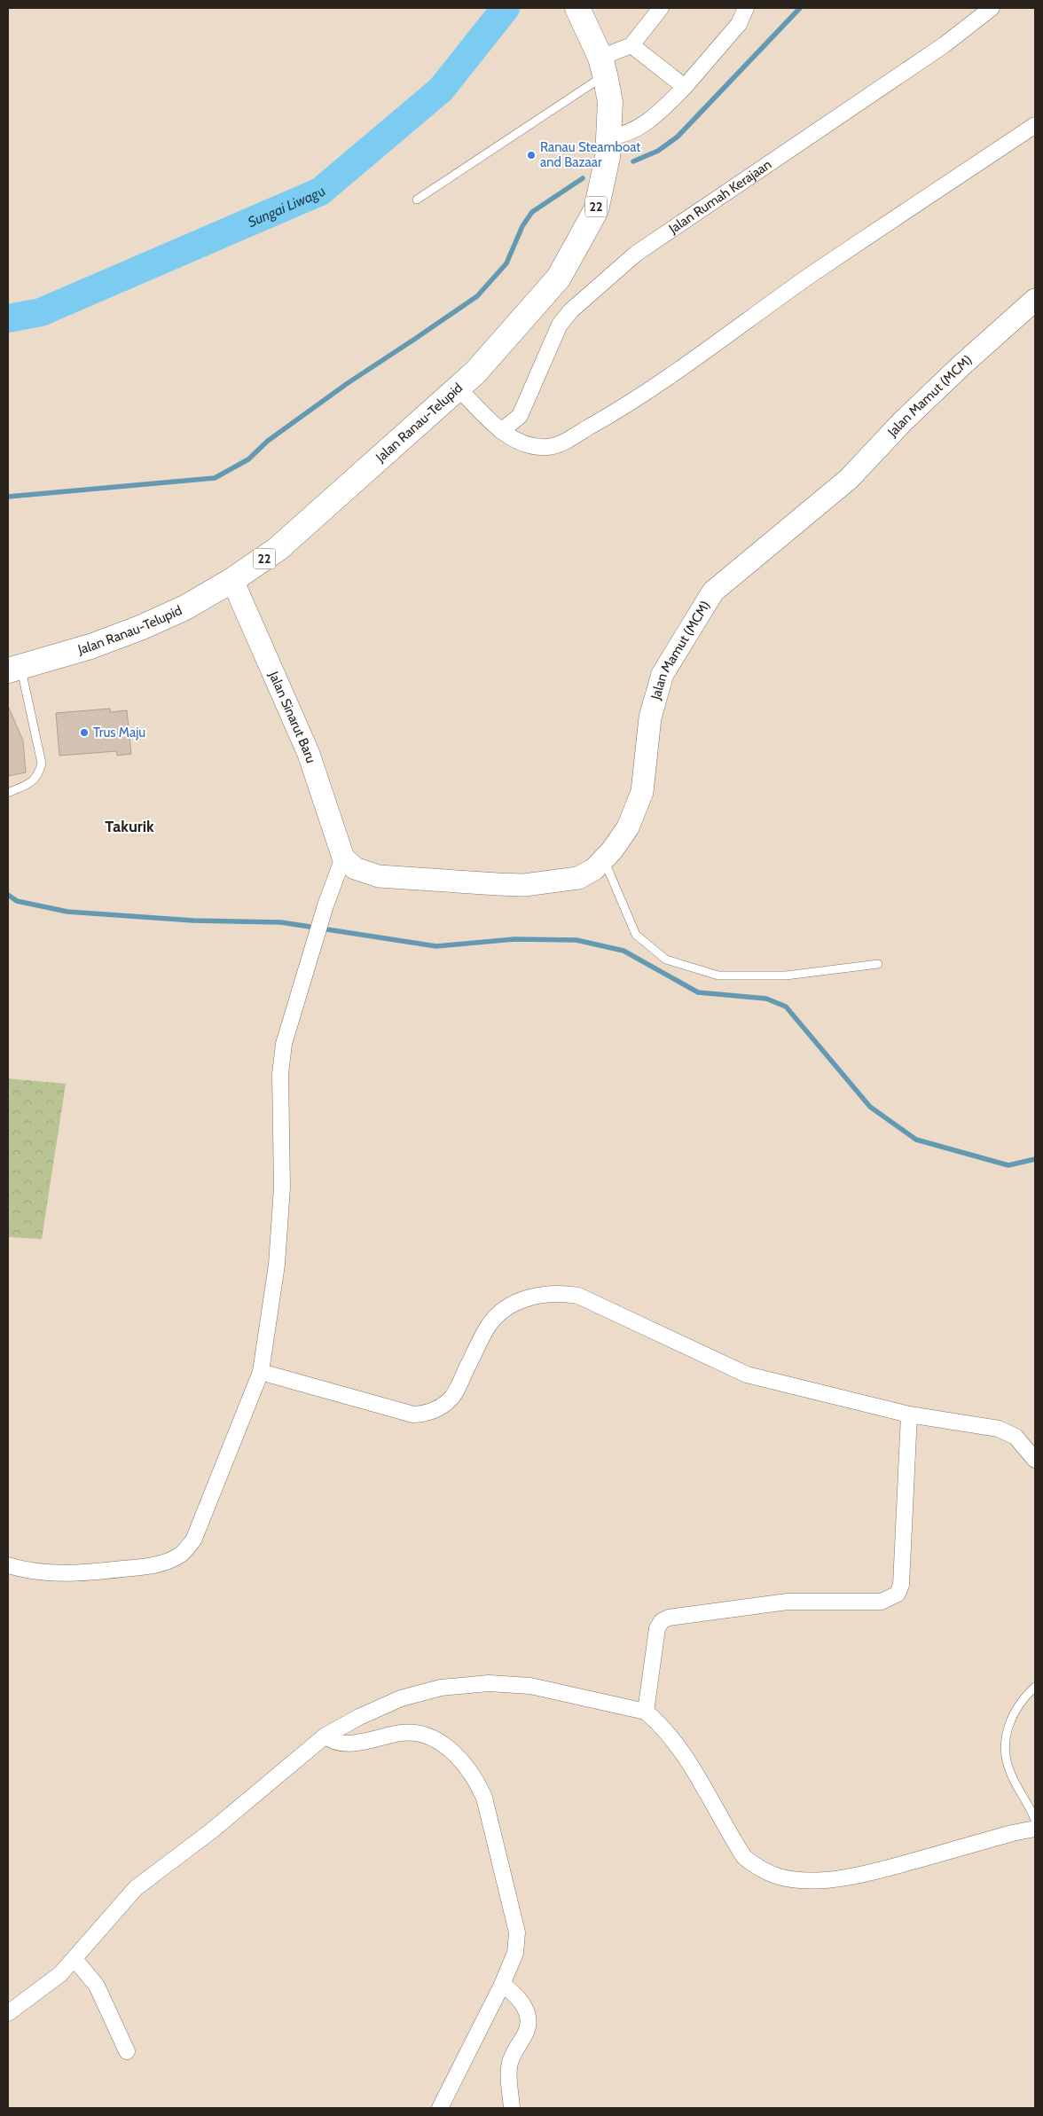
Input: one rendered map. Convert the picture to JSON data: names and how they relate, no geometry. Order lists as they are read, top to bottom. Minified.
{"streets":{"highway":["22","Jalan Ranau-Telupid"],"street":["Jalan Rumah Kerajaan","Jalan Mamut (MCM)","Jalan Sinarut Baru"]},"crossings":[["Jalan Mamut (MCM)","Jalan Sinarut Baru"],["Jalan Ranau-Telupid","Jalan Sinarut Baru"]],"districts":["Takurik"],"water":["Sungai Liwagu"],"places":["Ranau Steamboat and Bazaar","Trus Maju"]}
